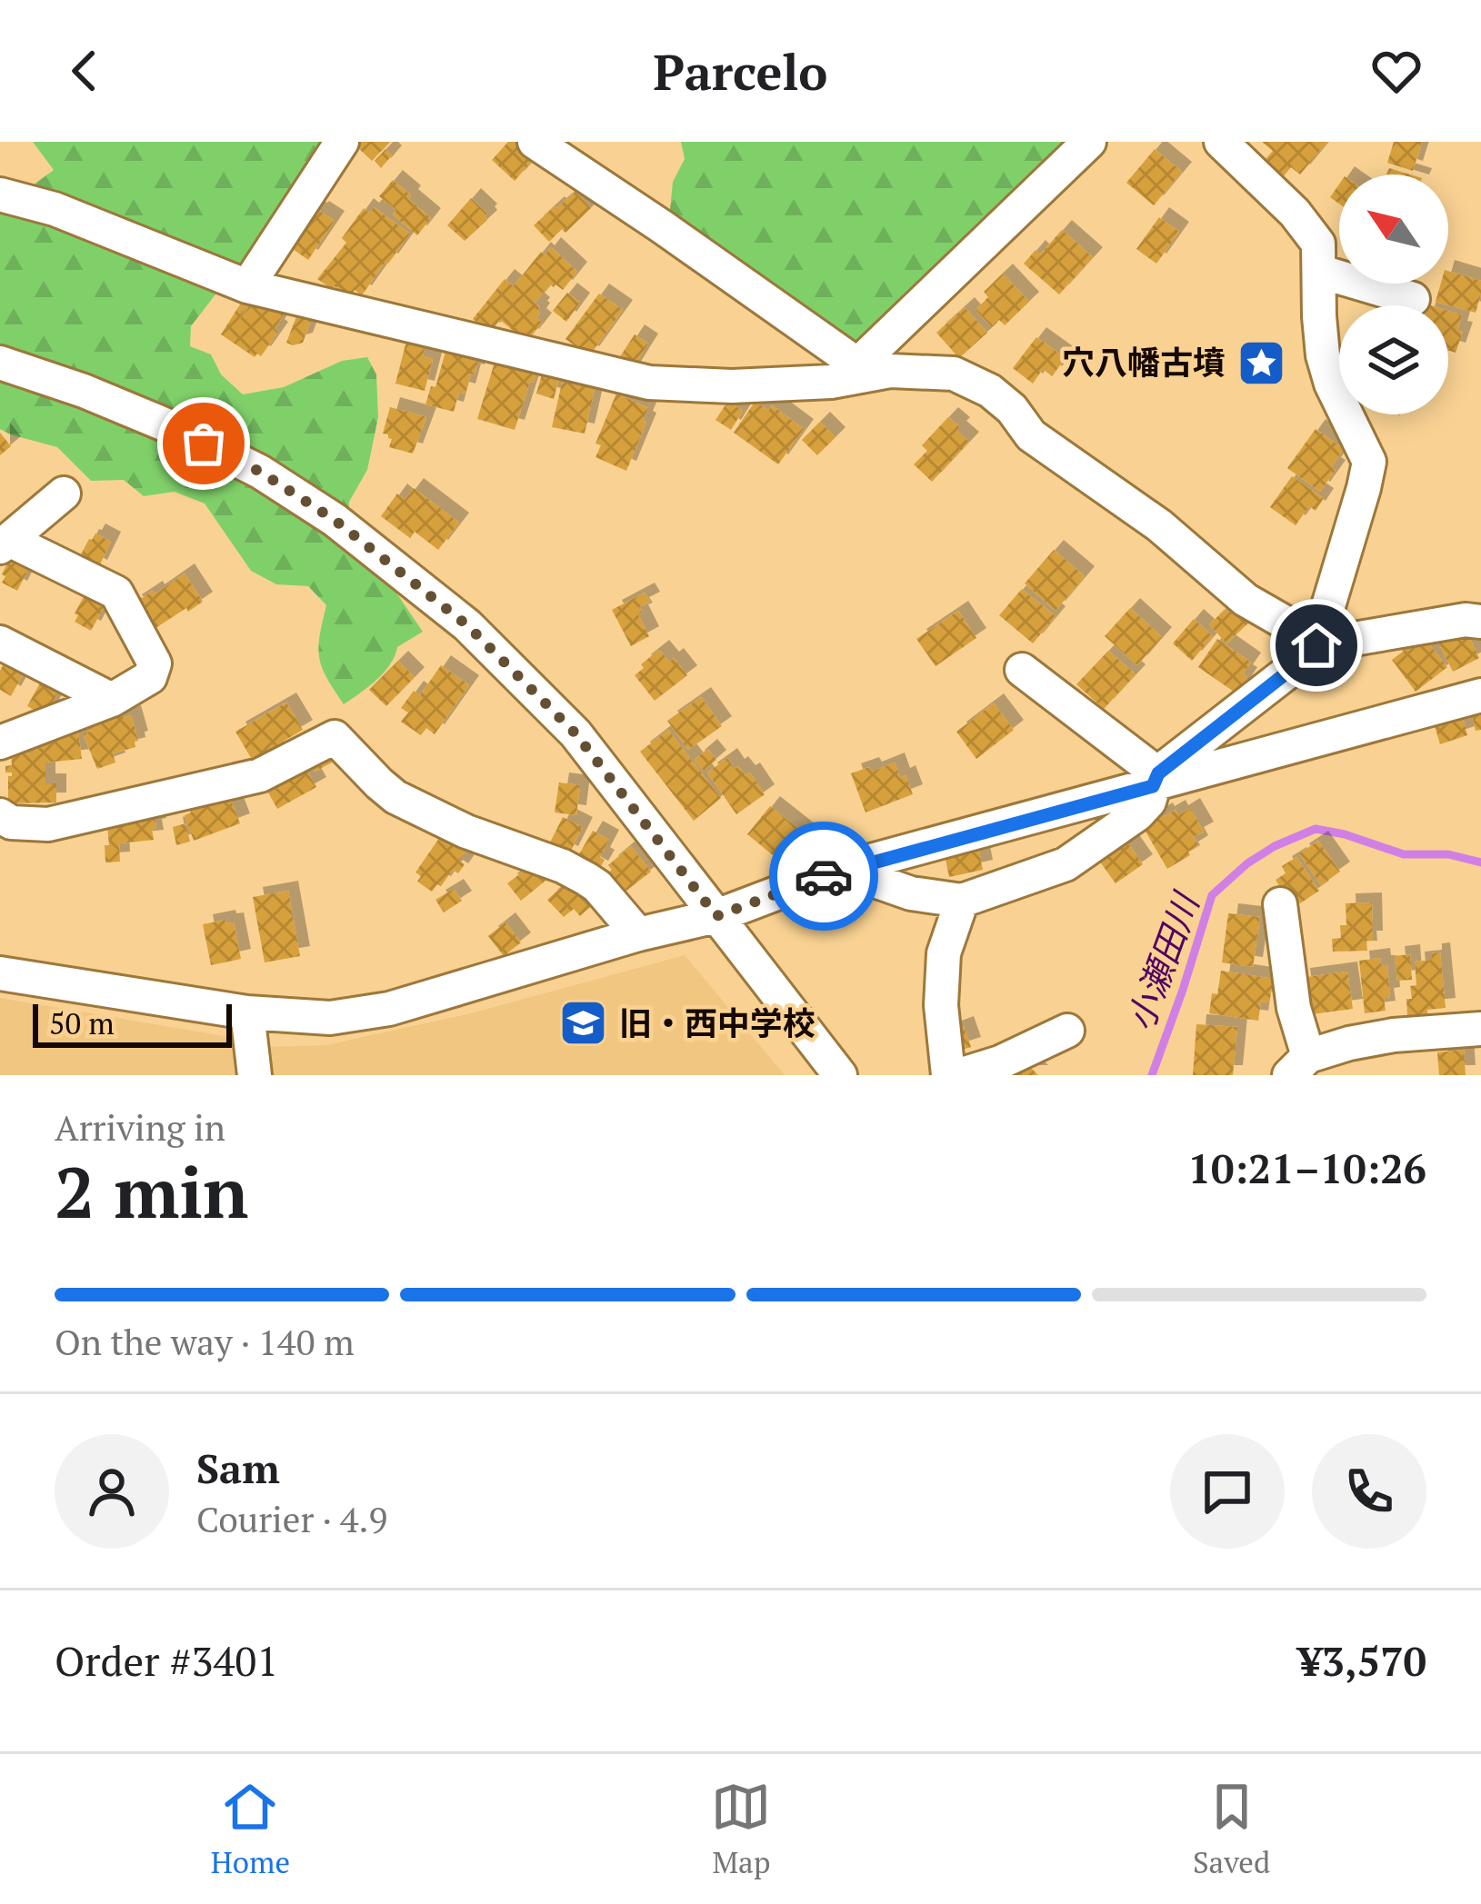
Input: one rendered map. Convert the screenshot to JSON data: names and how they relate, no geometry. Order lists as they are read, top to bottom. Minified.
{"water":["小瀬田川"],"places":{"place":["穴八幡古墳"],"school or university":["旧・西中学校"]},"scale_bar":"50 m","north":"top left","page":{"header":"Parcelo","scale":"50 m","heading":["2 min","Arriving in","10:21–10:26"],"panel":["Sam","Courier · 4.9","Order #3401","¥3,570"],"bar":"On the way · 140 m","tabs":["Home","Map","Saved"]}}
